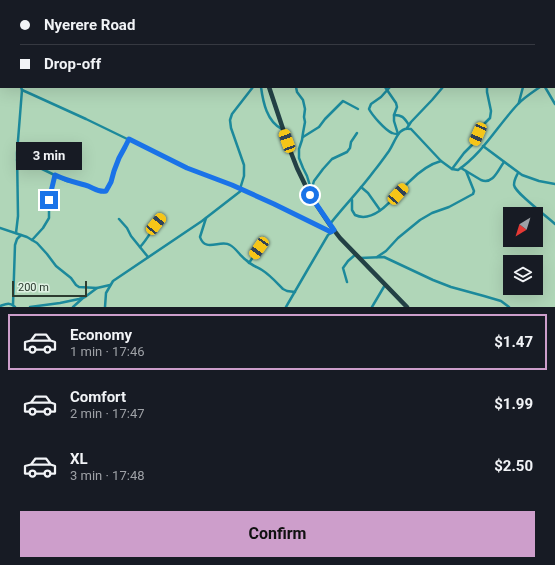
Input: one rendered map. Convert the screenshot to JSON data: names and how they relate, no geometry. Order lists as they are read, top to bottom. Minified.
{"scale_bar":"200 m","north":"bottom left","page":{"banner":["Nyerere Road","Drop-off"],"bubble":"3 min","scale":"200 m","list":[{"name":"Economy","note":"1 min · 17:46","value":"$1.47"},{"name":"Comfort","note":"2 min · 17:47","value":"$1.99"},{"name":"XL","note":"3 min · 17:48","value":"$2.50"}],"buttons":"Confirm"}}
